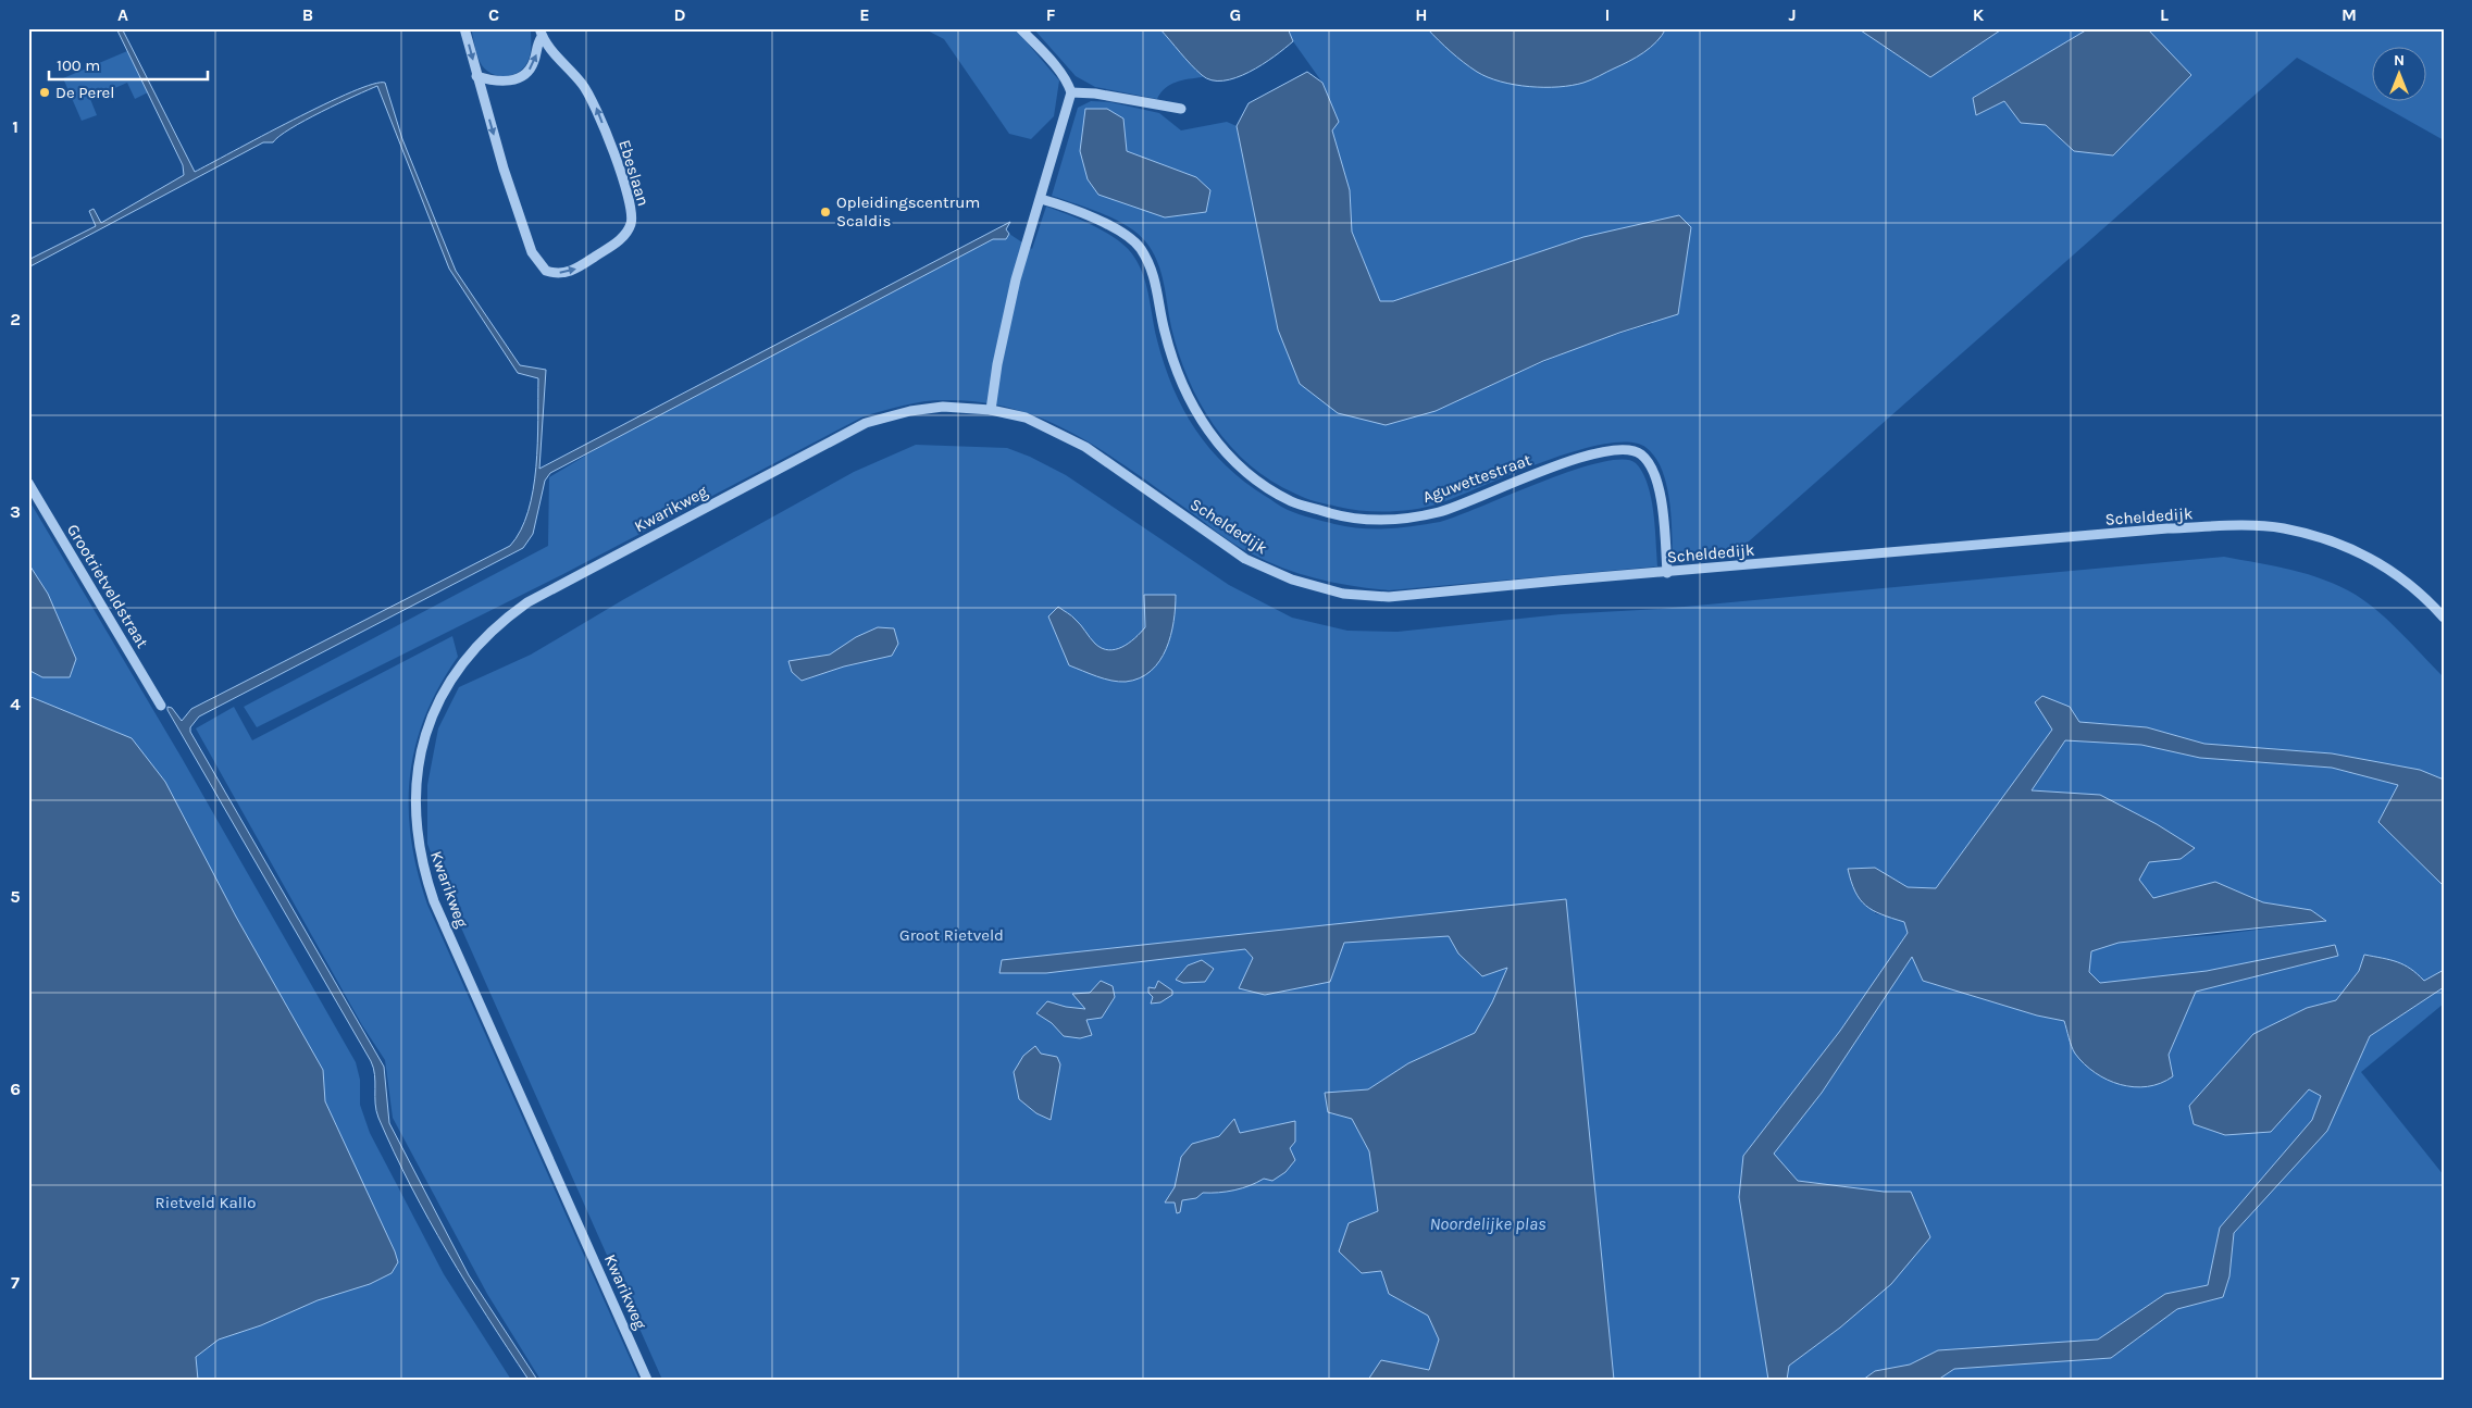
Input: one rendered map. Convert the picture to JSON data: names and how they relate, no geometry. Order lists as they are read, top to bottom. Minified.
{"streets":{"street":["Ebeslaan","Aguwettestraat","Kwarikweg","Scheldedijk","Grootrietveldstraat"]},"crossings":[["Aguwettestraat","Scheldedijk"],["Kwarikweg","Scheldedijk"]],"water":["Noordelijke plas"],"parks":["Groot Rietveld","Rietveld Kallo"],"places":["De Perel","Opleidingscentrum Scaldis"],"scale_bar":"100 m","north":"top","grid":{"columns":["A","B","C","D","E","F","G","H","I","J","K","L","M"],"rows":["1","2","3","4","5","6","7"]}}
